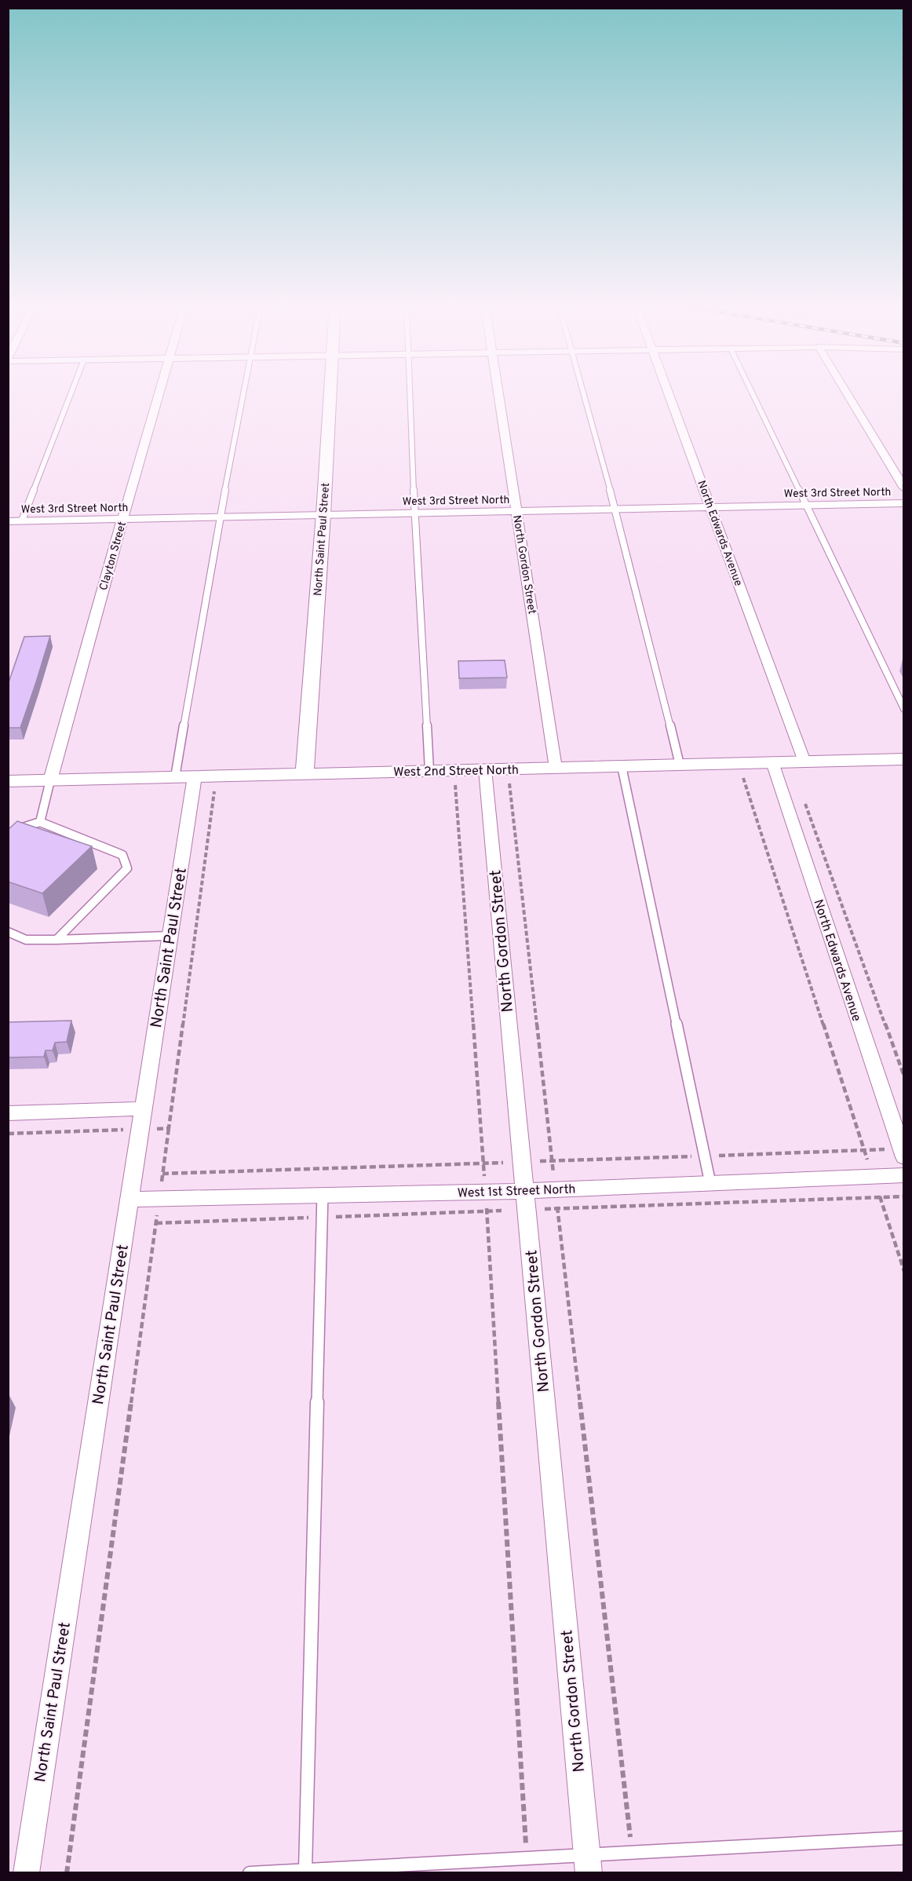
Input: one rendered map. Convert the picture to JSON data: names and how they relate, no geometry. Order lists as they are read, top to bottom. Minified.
{"streets":{"street":["West 3rd Street North","North Edwards Avenue","North Saint Paul Street","Clayton Street","North Gordon Street","West 2nd Street North","West 1st Street North"]},"crossings":[["West 3rd Street North","North Edwards Avenue"],["West 3rd Street North","North Saint Paul Street"],["West 3rd Street North","Clayton Street"],["West 3rd Street North","North Gordon Street"],["North Edwards Avenue","West 2nd Street North"],["North Saint Paul Street","West 2nd Street North"],["North Saint Paul Street","West 1st Street North"],["Clayton Street","West 2nd Street North"],["North Gordon Street","West 2nd Street North"],["North Gordon Street","West 1st Street North"]]}
